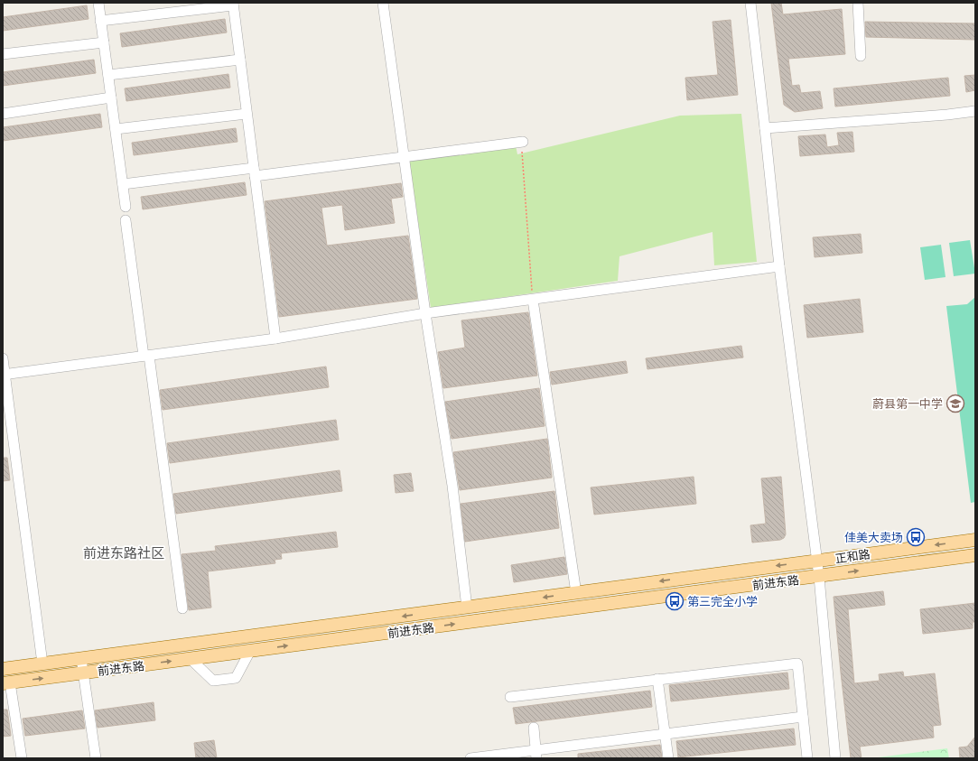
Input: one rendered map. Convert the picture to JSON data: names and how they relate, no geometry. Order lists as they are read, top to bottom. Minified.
{"streets":{"main road":["正和路","前进东路"]},"crossings":[["正和路","前进东路"]],"districts":["前进东路社区"],"places":{"school or university":["蔚县第一中学"],"bus stop":["佳美大卖场","第三完全小学"]}}
